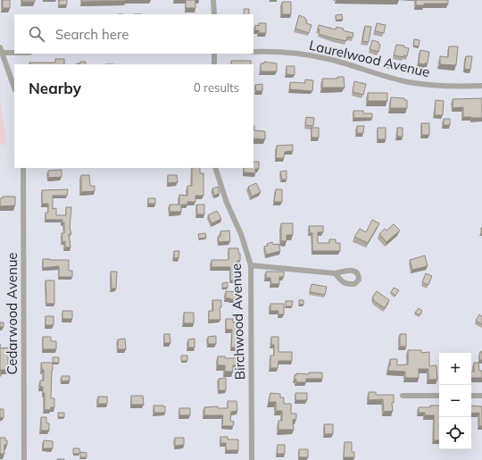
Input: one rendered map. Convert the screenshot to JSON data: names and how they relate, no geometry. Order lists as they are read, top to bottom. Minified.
{"streets":{"street":["Laurelwood Avenue","Cedarwood Avenue","Birchwood Avenue"]},"page":{"search":"Search here","heading":["Nearby","0 results"],"map_buttons":["+","−"]}}
